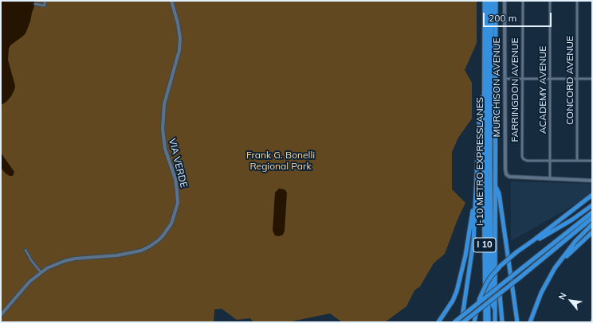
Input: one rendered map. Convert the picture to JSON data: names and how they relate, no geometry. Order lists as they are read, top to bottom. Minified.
{"streets":{"highway":["I-10 METRO EXPRESSLANES","I 10"],"main road":["MURCHISON AVENUE","VIA VERDE"],"street":["CONCORD AVENUE","FARRINGDON AVENUE","ACADEMY AVENUE"]},"crossings":[["MURCHISON AVENUE","ACADEMY AVENUE"],["FARRINGDON AVENUE","ACADEMY AVENUE"],["I-10 METRO EXPRESSLANES","I 10"]],"parks":["Frank G. Bonelli Regional Park"],"scale_bar":"200 m","north":"top left"}
